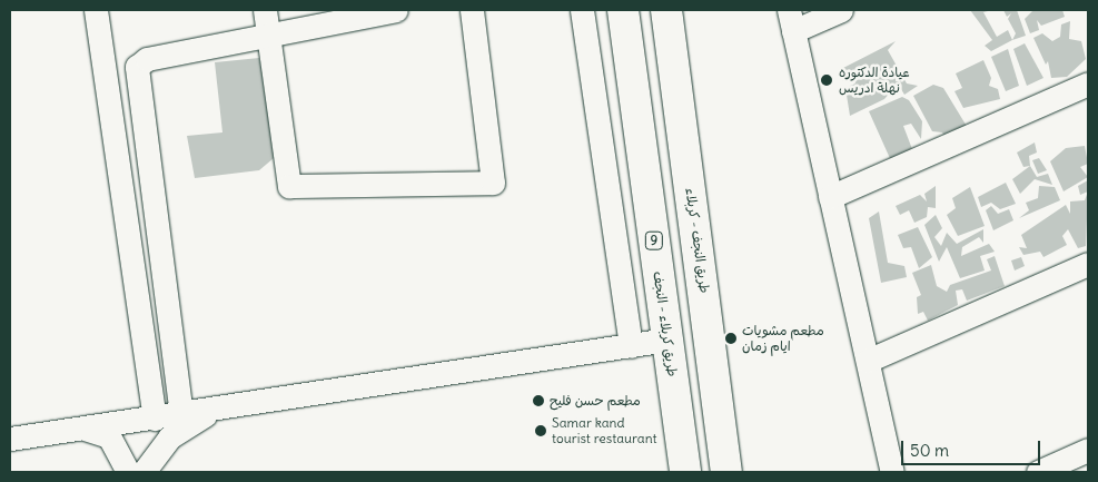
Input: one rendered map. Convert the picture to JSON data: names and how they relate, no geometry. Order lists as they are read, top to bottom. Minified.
{"streets":{"highway":["9","طريق النجف - کربلاء","طريق کربلاء - النجف"]},"places":["عيادة الدكتوره نهلة ادريس","مطعم مشويات ايام زمان","مطعم حسن فليح","Samar kand tourist restaurant"],"scale_bar":"50 m"}
